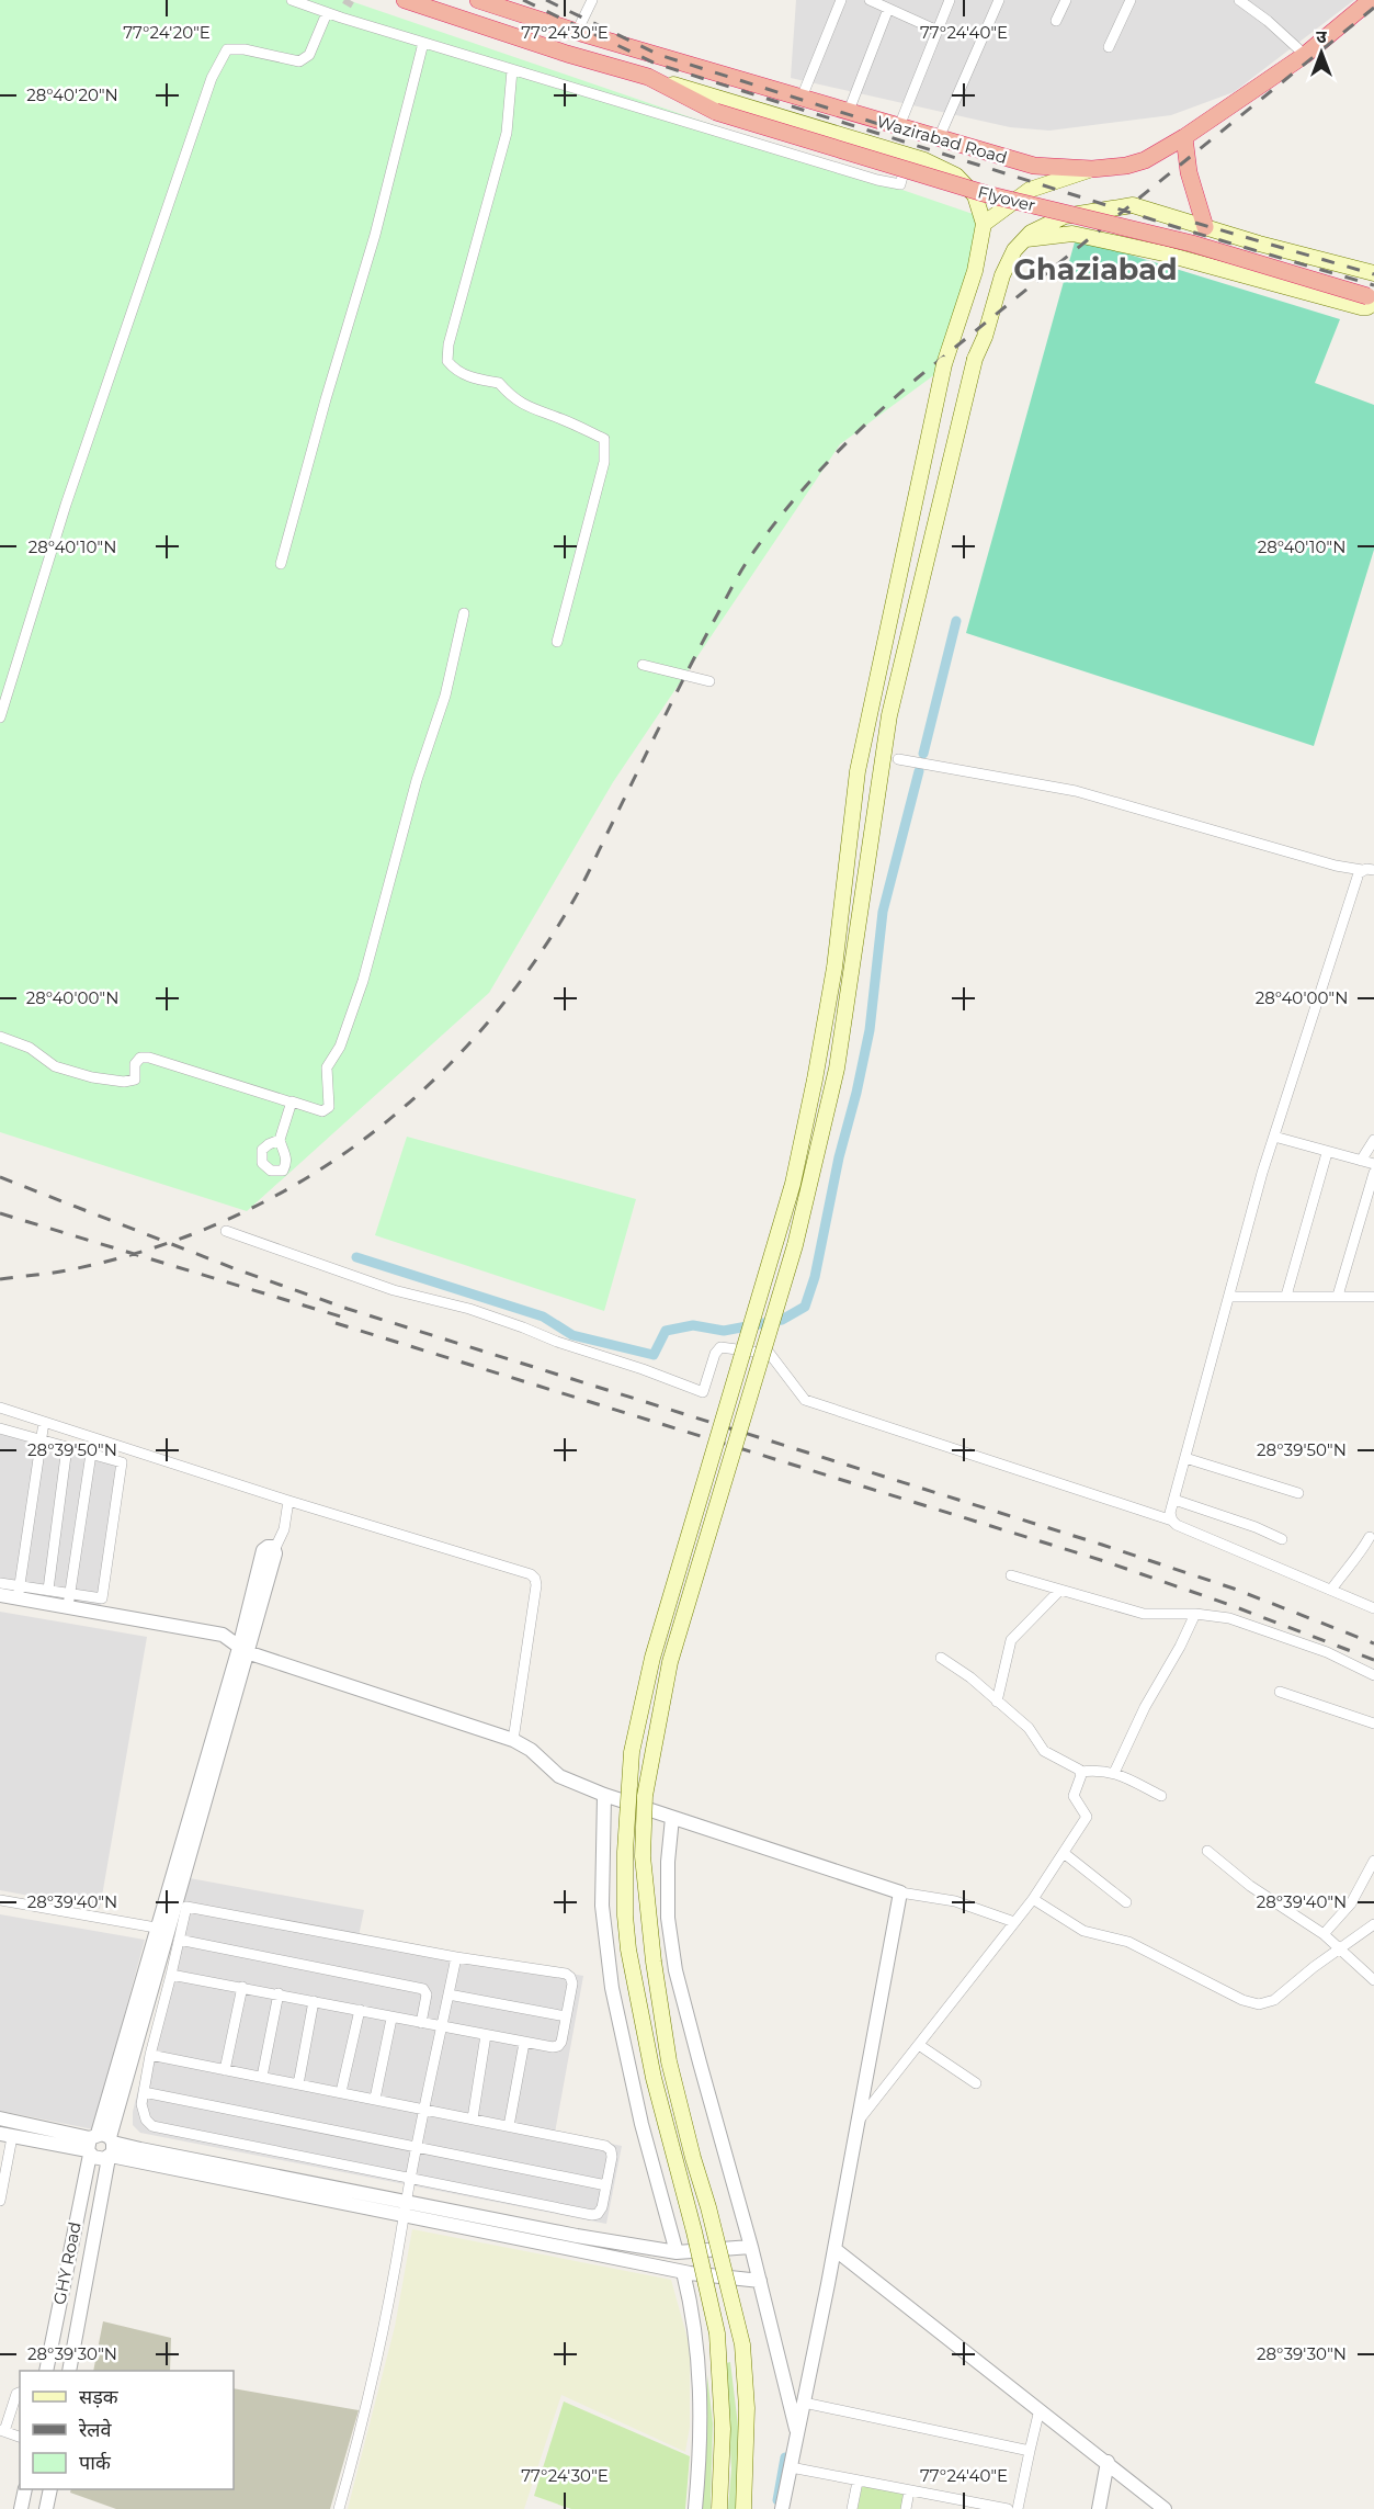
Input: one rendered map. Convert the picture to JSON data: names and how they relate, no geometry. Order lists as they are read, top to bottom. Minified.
{"streets":{"highway":["Wazirabad Road","Flyover"],"street":["GHY Road"]},"districts":["Ghaziabad"],"legend":["सड़क","रेलवे","पार्क"],"north":"top","coordinates":["77°24'20\"E","77°24'30\"E","77°24'40\"E","28°40'20\"N","28°40'10\"N","28°40'00\"N","28°39'50\"N","28°39'40\"N","28°39'30\"N"]}
